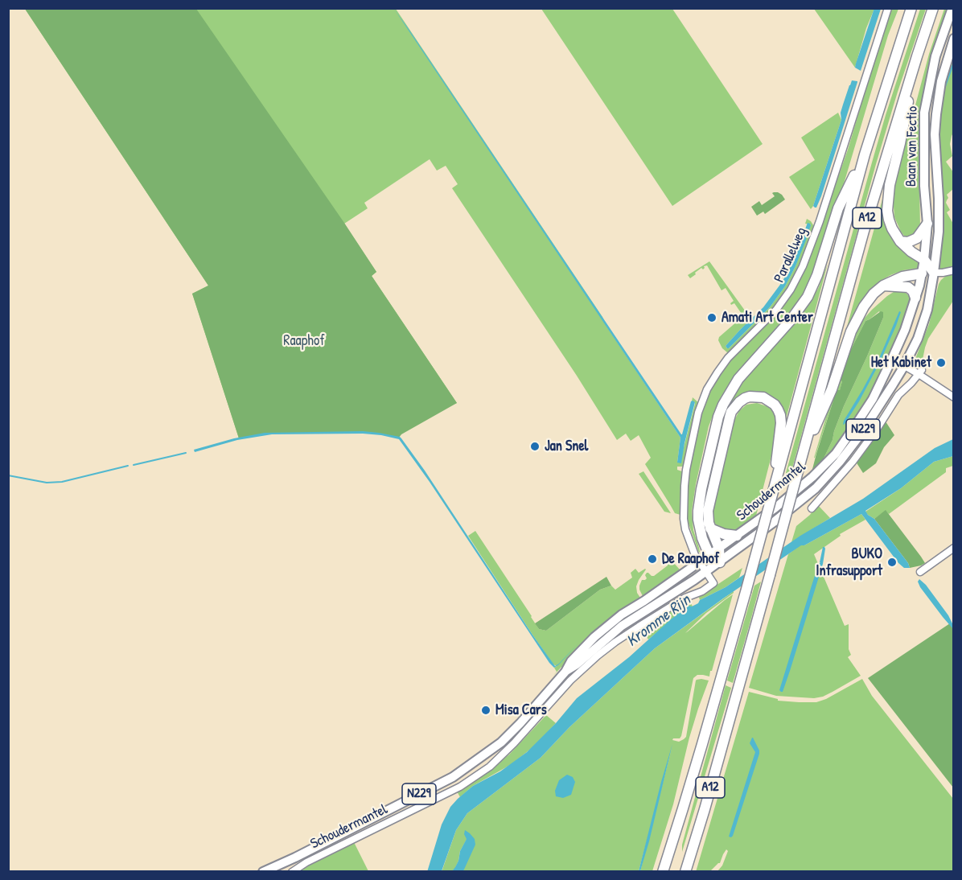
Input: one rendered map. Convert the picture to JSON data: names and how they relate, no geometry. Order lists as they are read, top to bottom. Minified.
{"streets":{"highway":["A12"],"main road":["Baan van Fectio","N229","Schoudermantel"],"street":["Parallelweg"]},"crossings":[["Baan van Fectio","A12"],["Baan van Fectio","Schoudermantel"],["A12","Schoudermantel"],["Parallelweg","Schoudermantel"]],"water":["Kromme Rijn"],"parks":["Raaphof"],"places":["Amati Art Center","Het Kabinet","Jan Snel","De Raaphof","BUKO Infrasupport","Misa Cars"]}
